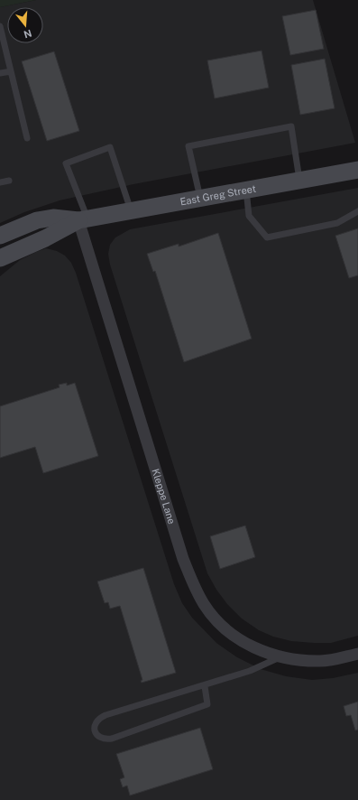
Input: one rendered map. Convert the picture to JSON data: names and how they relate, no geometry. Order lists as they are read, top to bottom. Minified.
{"streets":{"main road":["East Greg Street"],"street":["Kleppe Lane"]},"crossings":[["East Greg Street","Kleppe Lane"]],"north":"bottom"}
